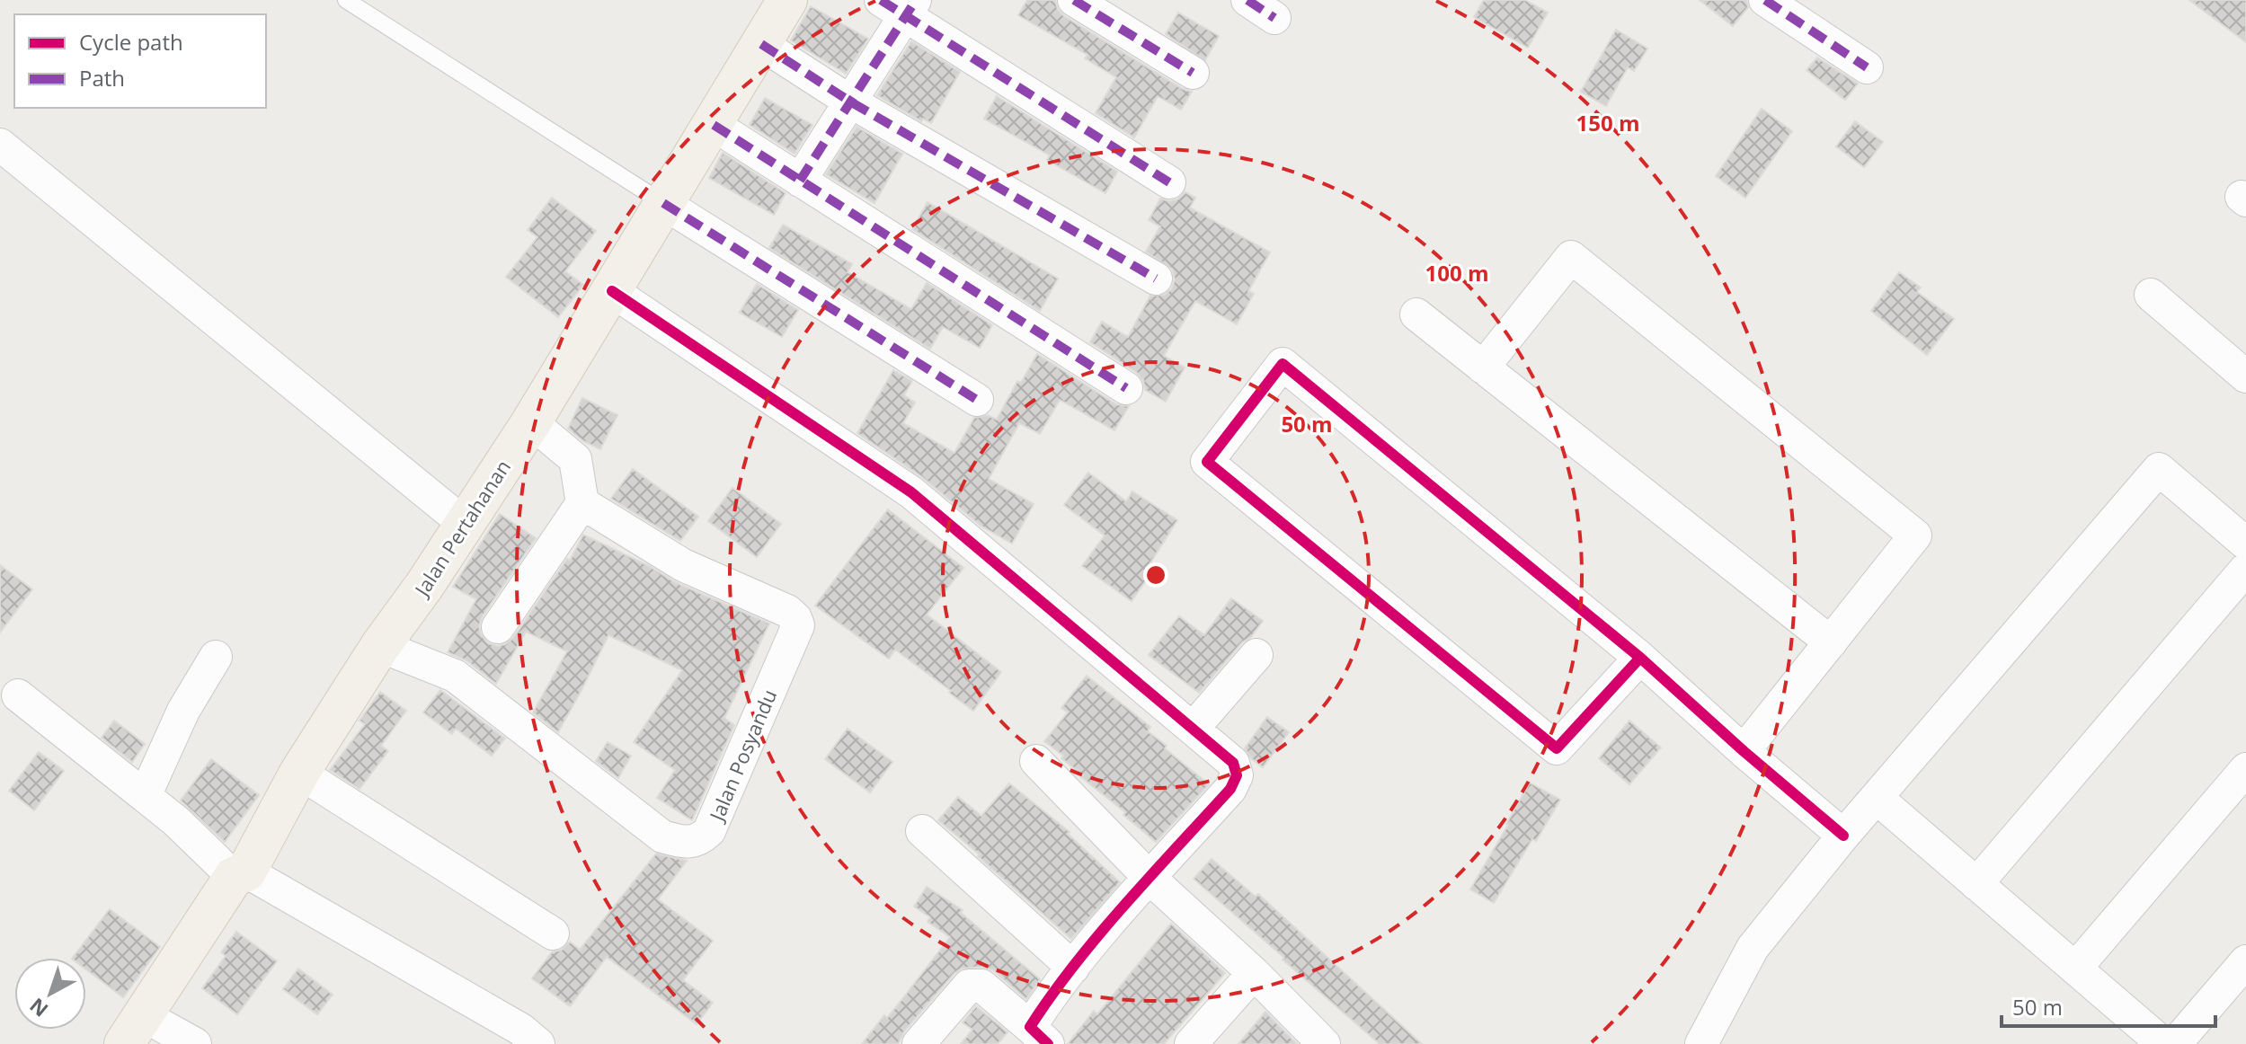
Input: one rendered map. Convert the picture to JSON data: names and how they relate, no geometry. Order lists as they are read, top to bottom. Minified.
{"streets":{"main road":["Jalan Pertahanan"],"street":["Jalan Posyandu"]},"crossings":[["Jalan Pertahanan","Jalan Posyandu"]],"legend":["Cycle path","Path"],"scale_bar":"50 m","north":"bottom left","rings":["150 m","100 m","50 m"]}
